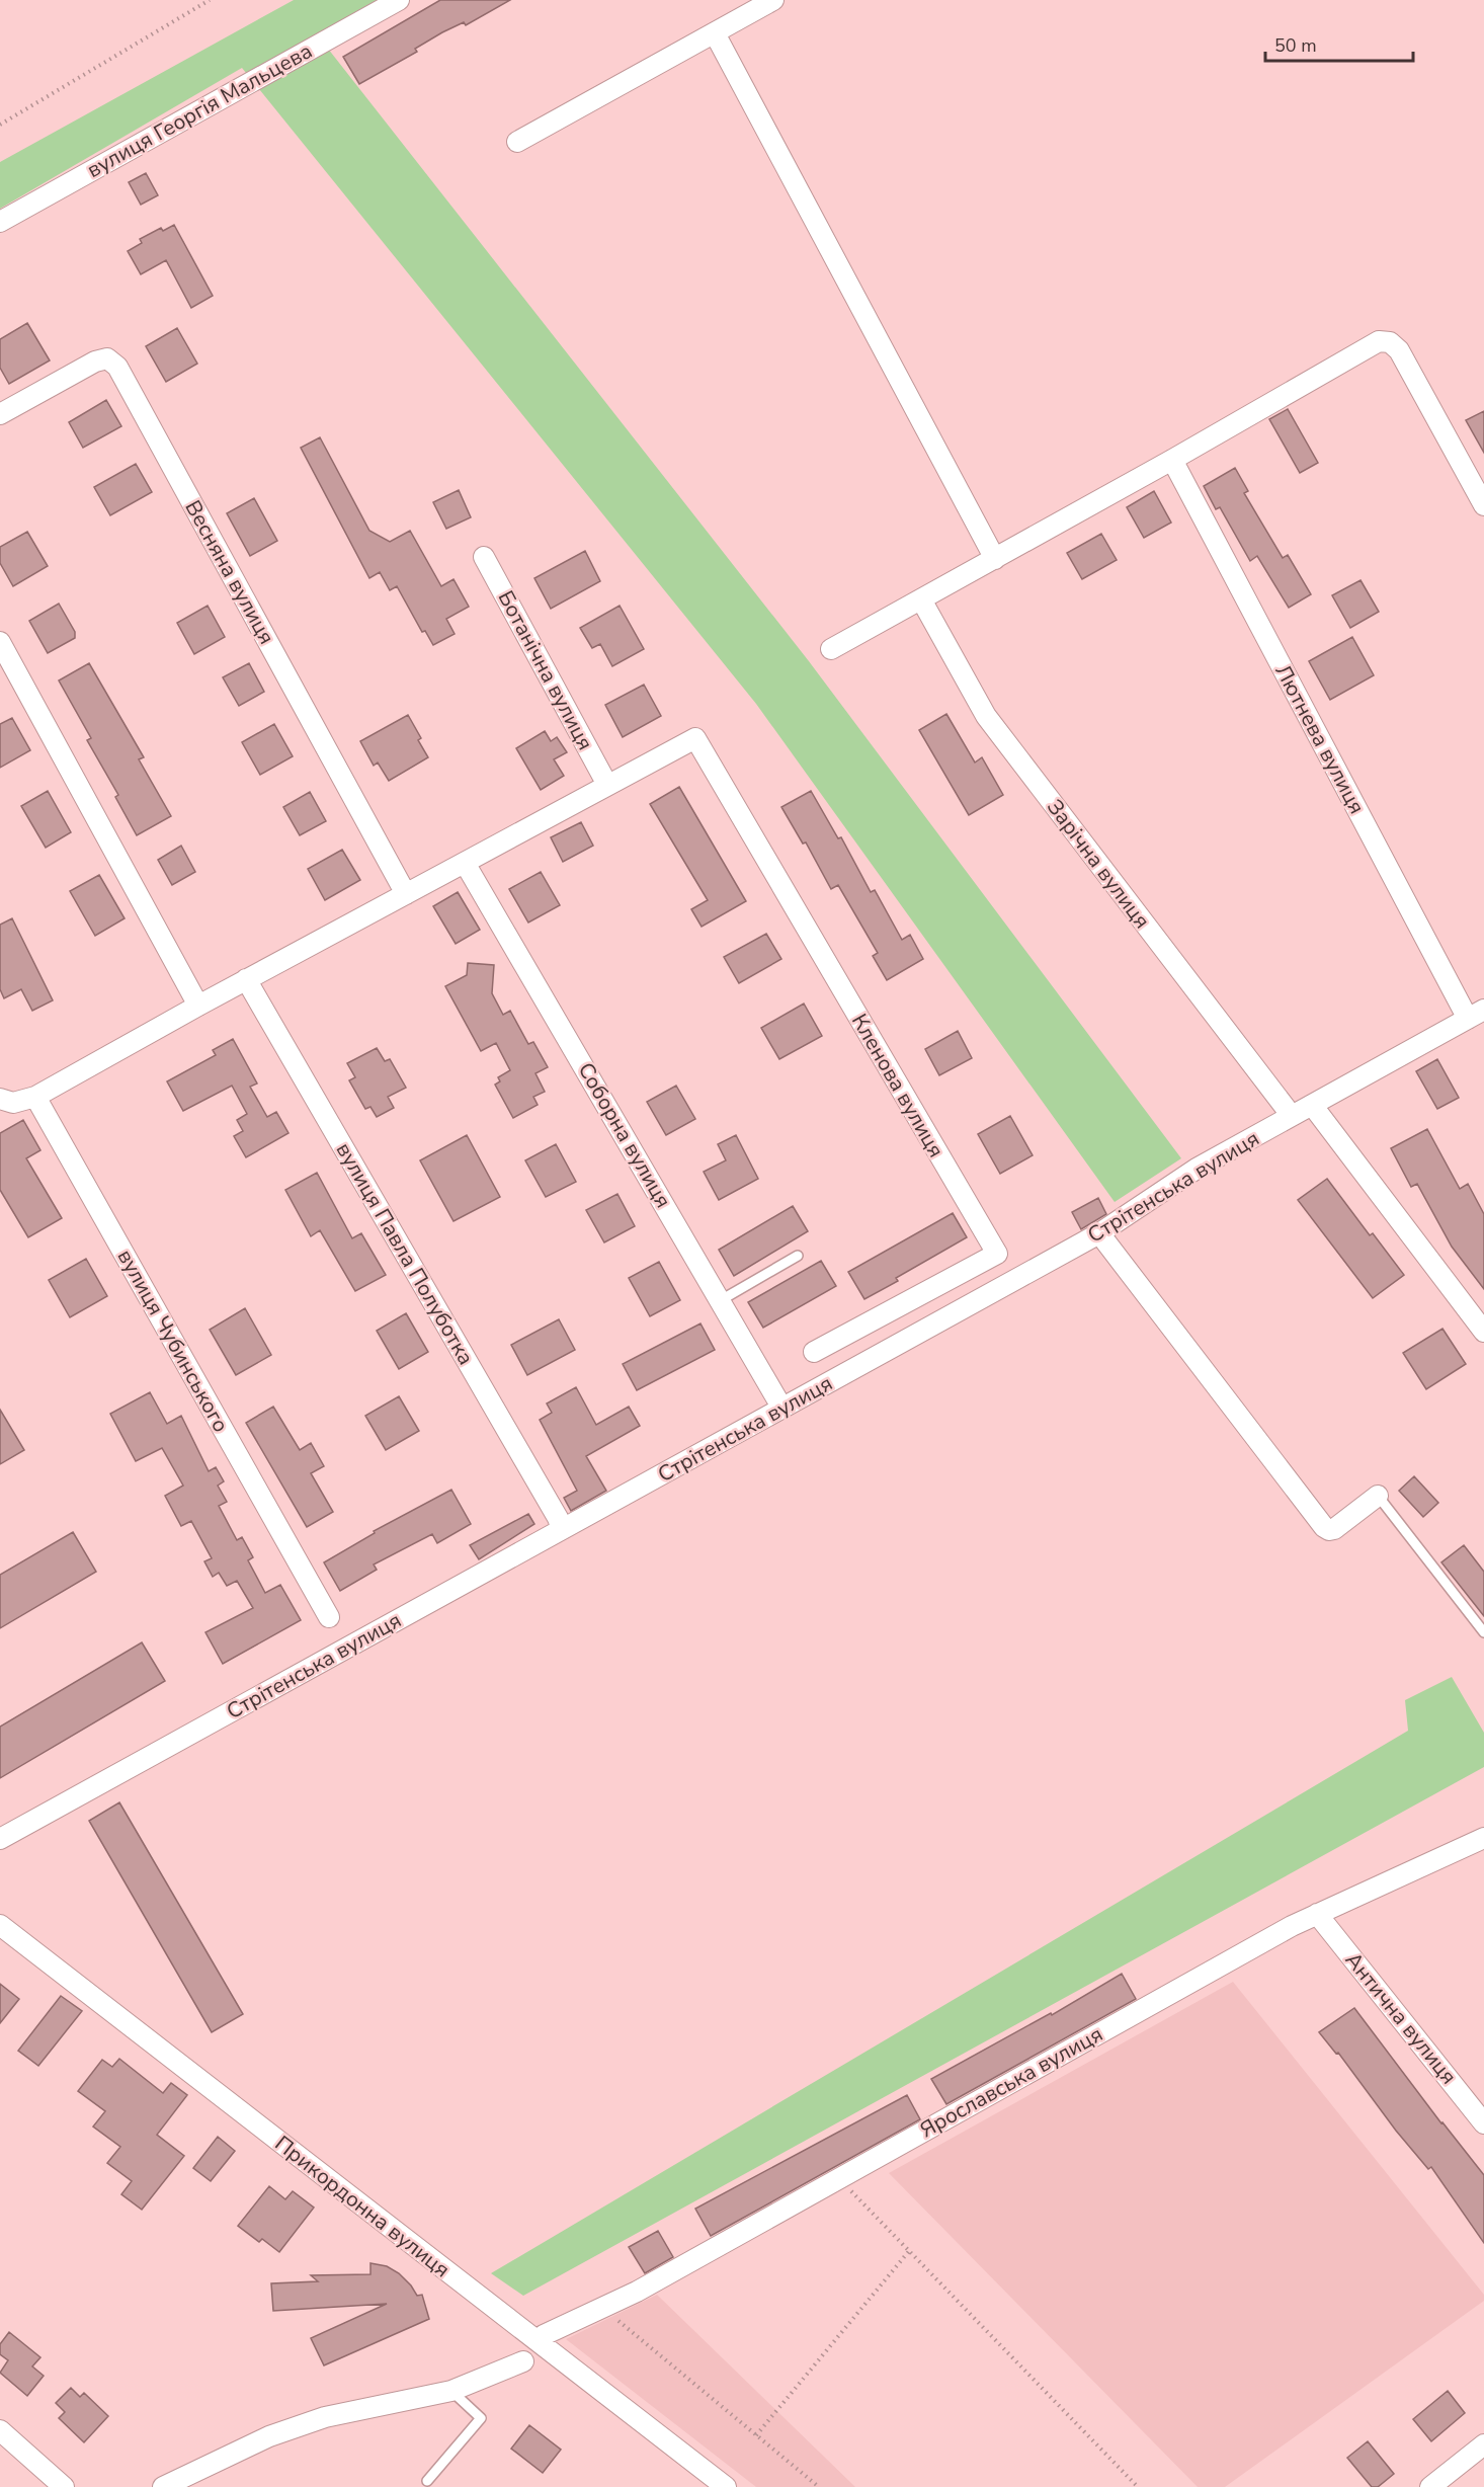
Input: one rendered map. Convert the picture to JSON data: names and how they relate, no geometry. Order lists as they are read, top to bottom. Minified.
{"streets":{"street":["вулиця Георгія Мальцева","Весняна вулиця","Ботанічна вулиця","Лютнева вулиця","Зарічна вулиця","Кленова вулиця","Соборна вулиця","Стрітенська вулиця","вулиця Павла Полуботка","вулиця Чубинського","Антична вулиця","Ярославська вулиця","Прикордонна вулиця"]},"crossings":[["Ботанічна вулиця","Кленова вулиця"],["Лютнева вулиця","Стрітенська вулиця"],["Зарічна вулиця","Стрітенська вулиця"],["Соборна вулиця","Стрітенська вулиця"],["Стрітенська вулиця","вулиця Павла Полуботка"],["Антична вулиця","Ярославська вулиця"]],"scale_bar":"50 m"}
